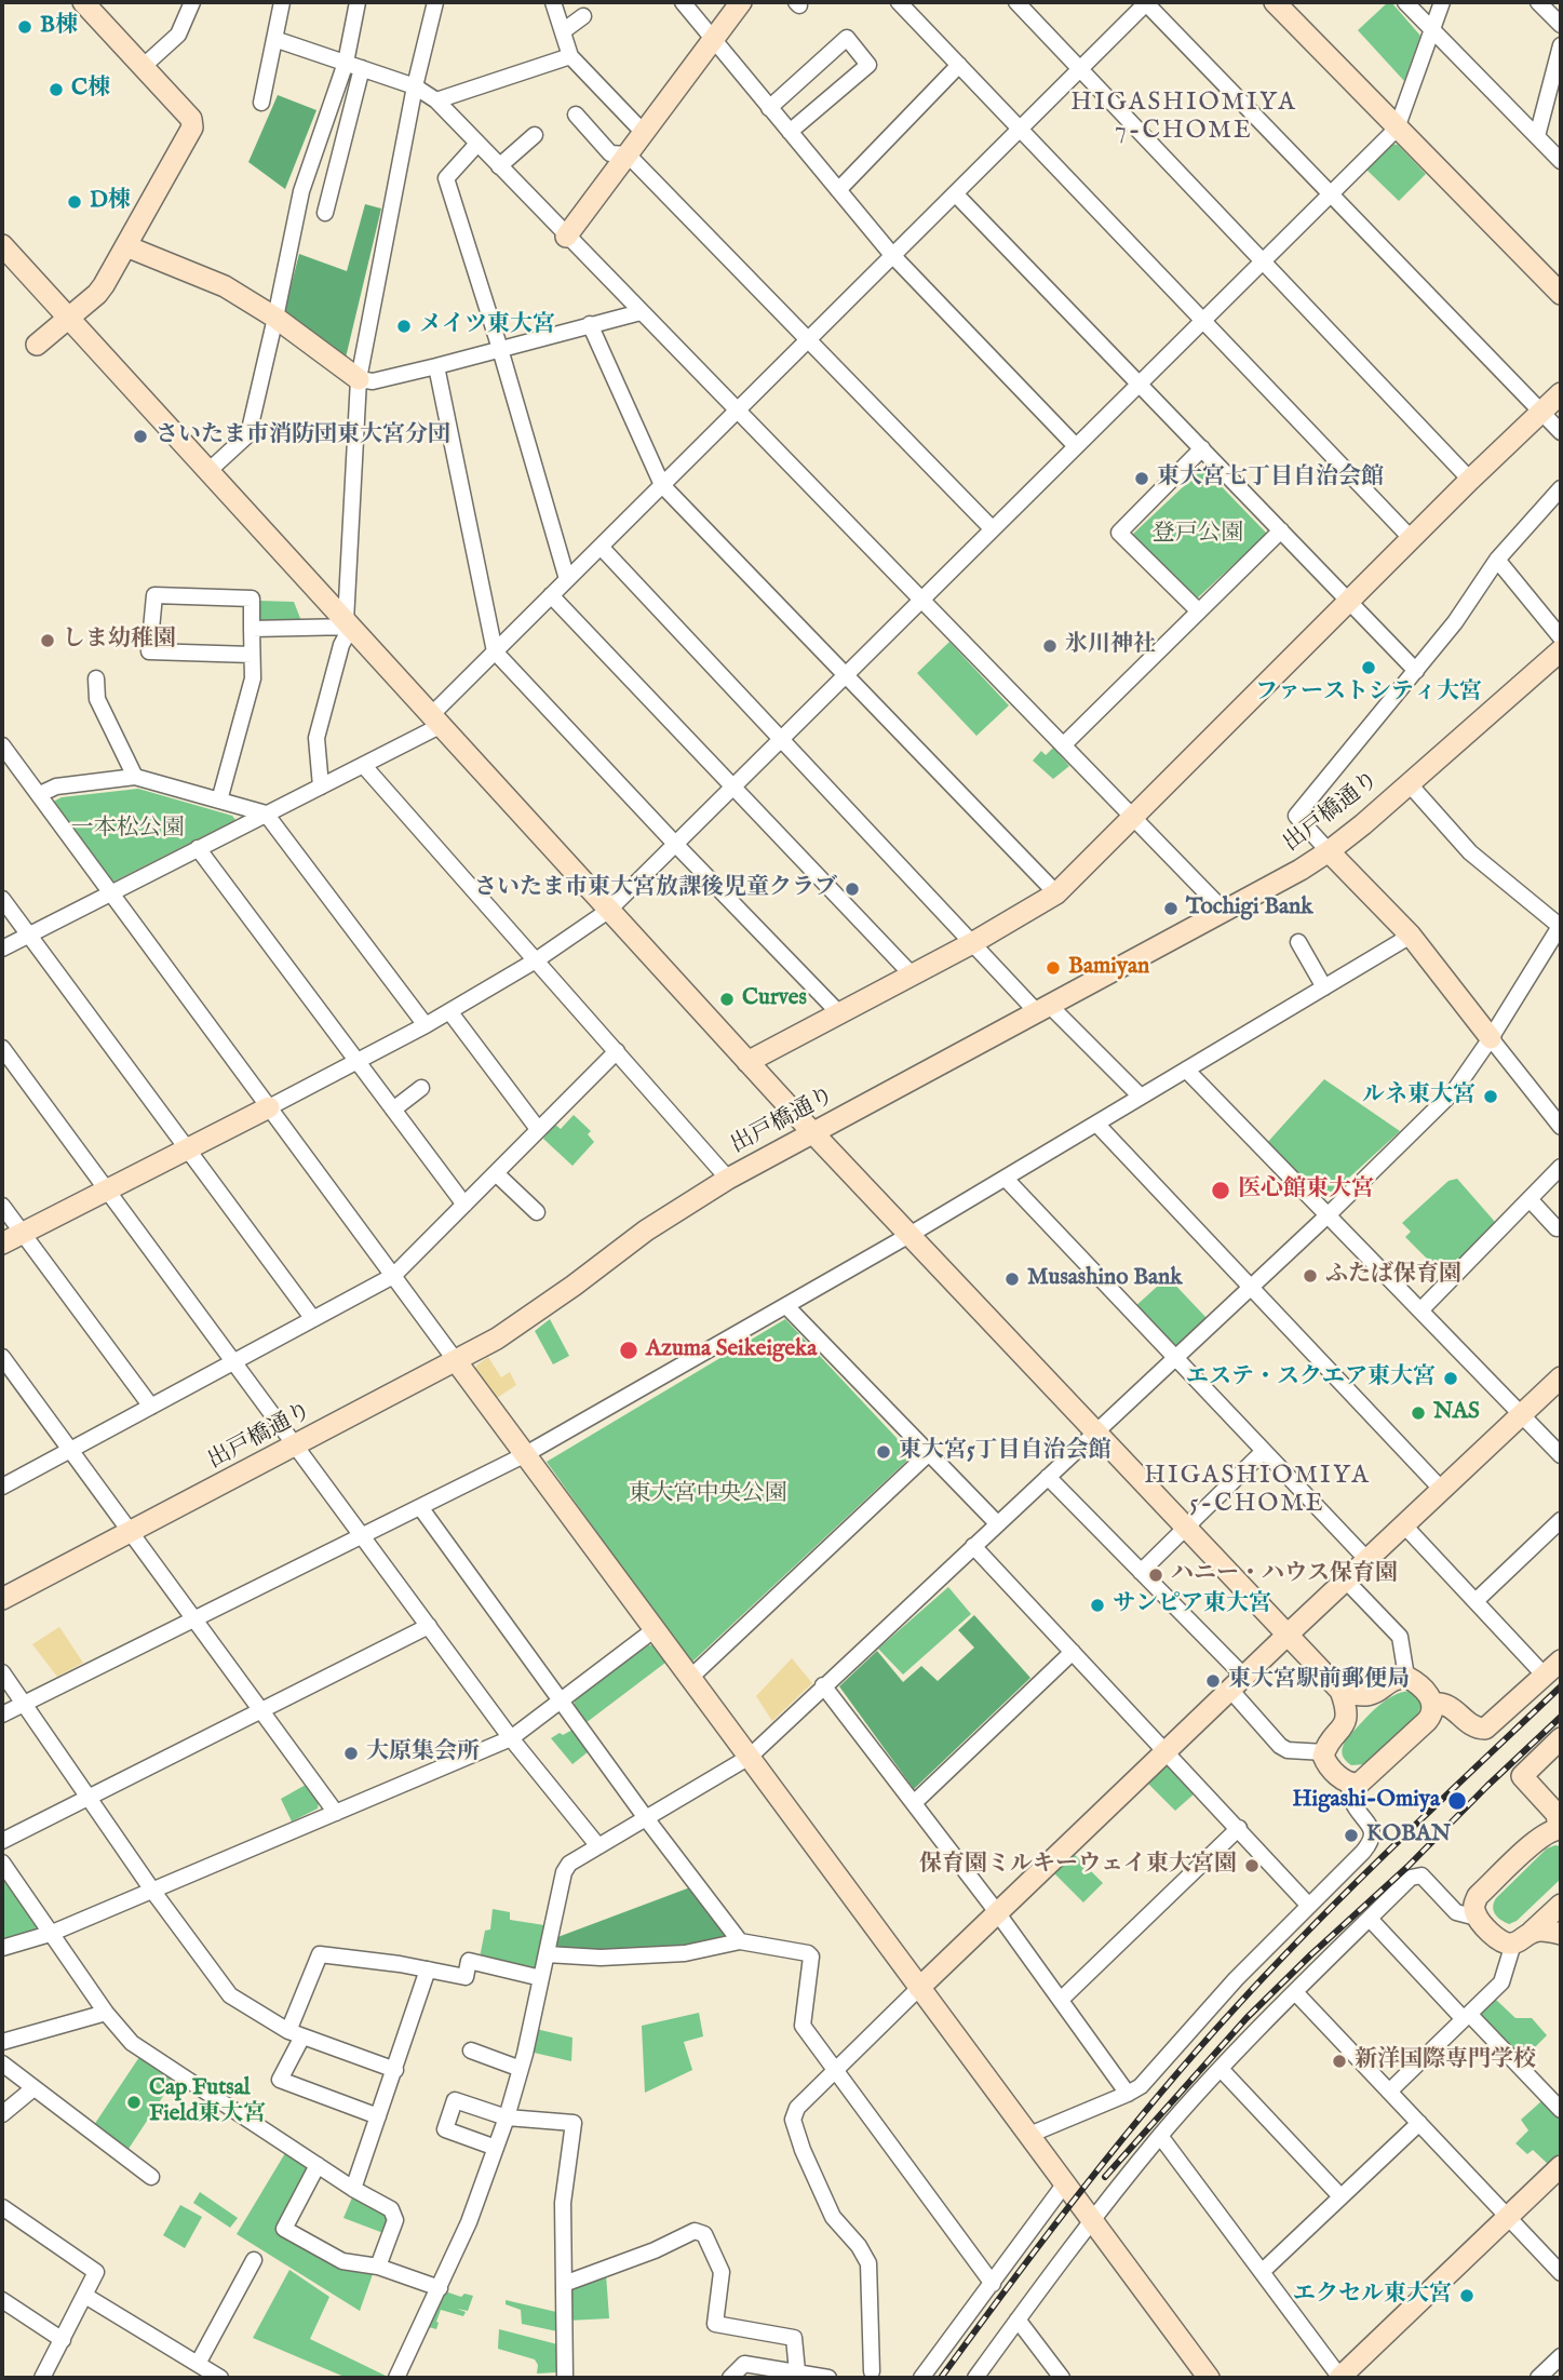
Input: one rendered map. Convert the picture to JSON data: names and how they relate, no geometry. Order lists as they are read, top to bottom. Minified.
{"streets":{"street":["出戸橋通り"]},"districts":["HIGASHIOMIYA 7-CHOME","HIGASHIOMIYA 5-CHOME"],"parks":["登戸公園","一本松公園","東大宮中央公園"],"places":["B棟","C棟","D棟","メイツ東大宮","さいたま市消防団東大宮分団","東大宮七丁目自治会館","しま幼稚園","氷川神社","ファーストシティ大宮","さいたま市東大宮放課後児童クラブ","Tochigi Bank","Bamiyan","Curves","ルネ東大宮","医心館東大宮","ふたば保育園","Musashino Bank","Azuma Seikeigeka","エステ・スクエア東大宮","NAS","東大宮5丁目自治会館","ハニー・ハウス保育園","サンピア東大宮","東大宮駅前郵便局","大原集会所","Higashi-Omiya","KOBAN","保育園ミルキーウェイ東大宮園","新洋国際専門学校","Cap Futsal Field東大宮","エクセル東大宮"]}
